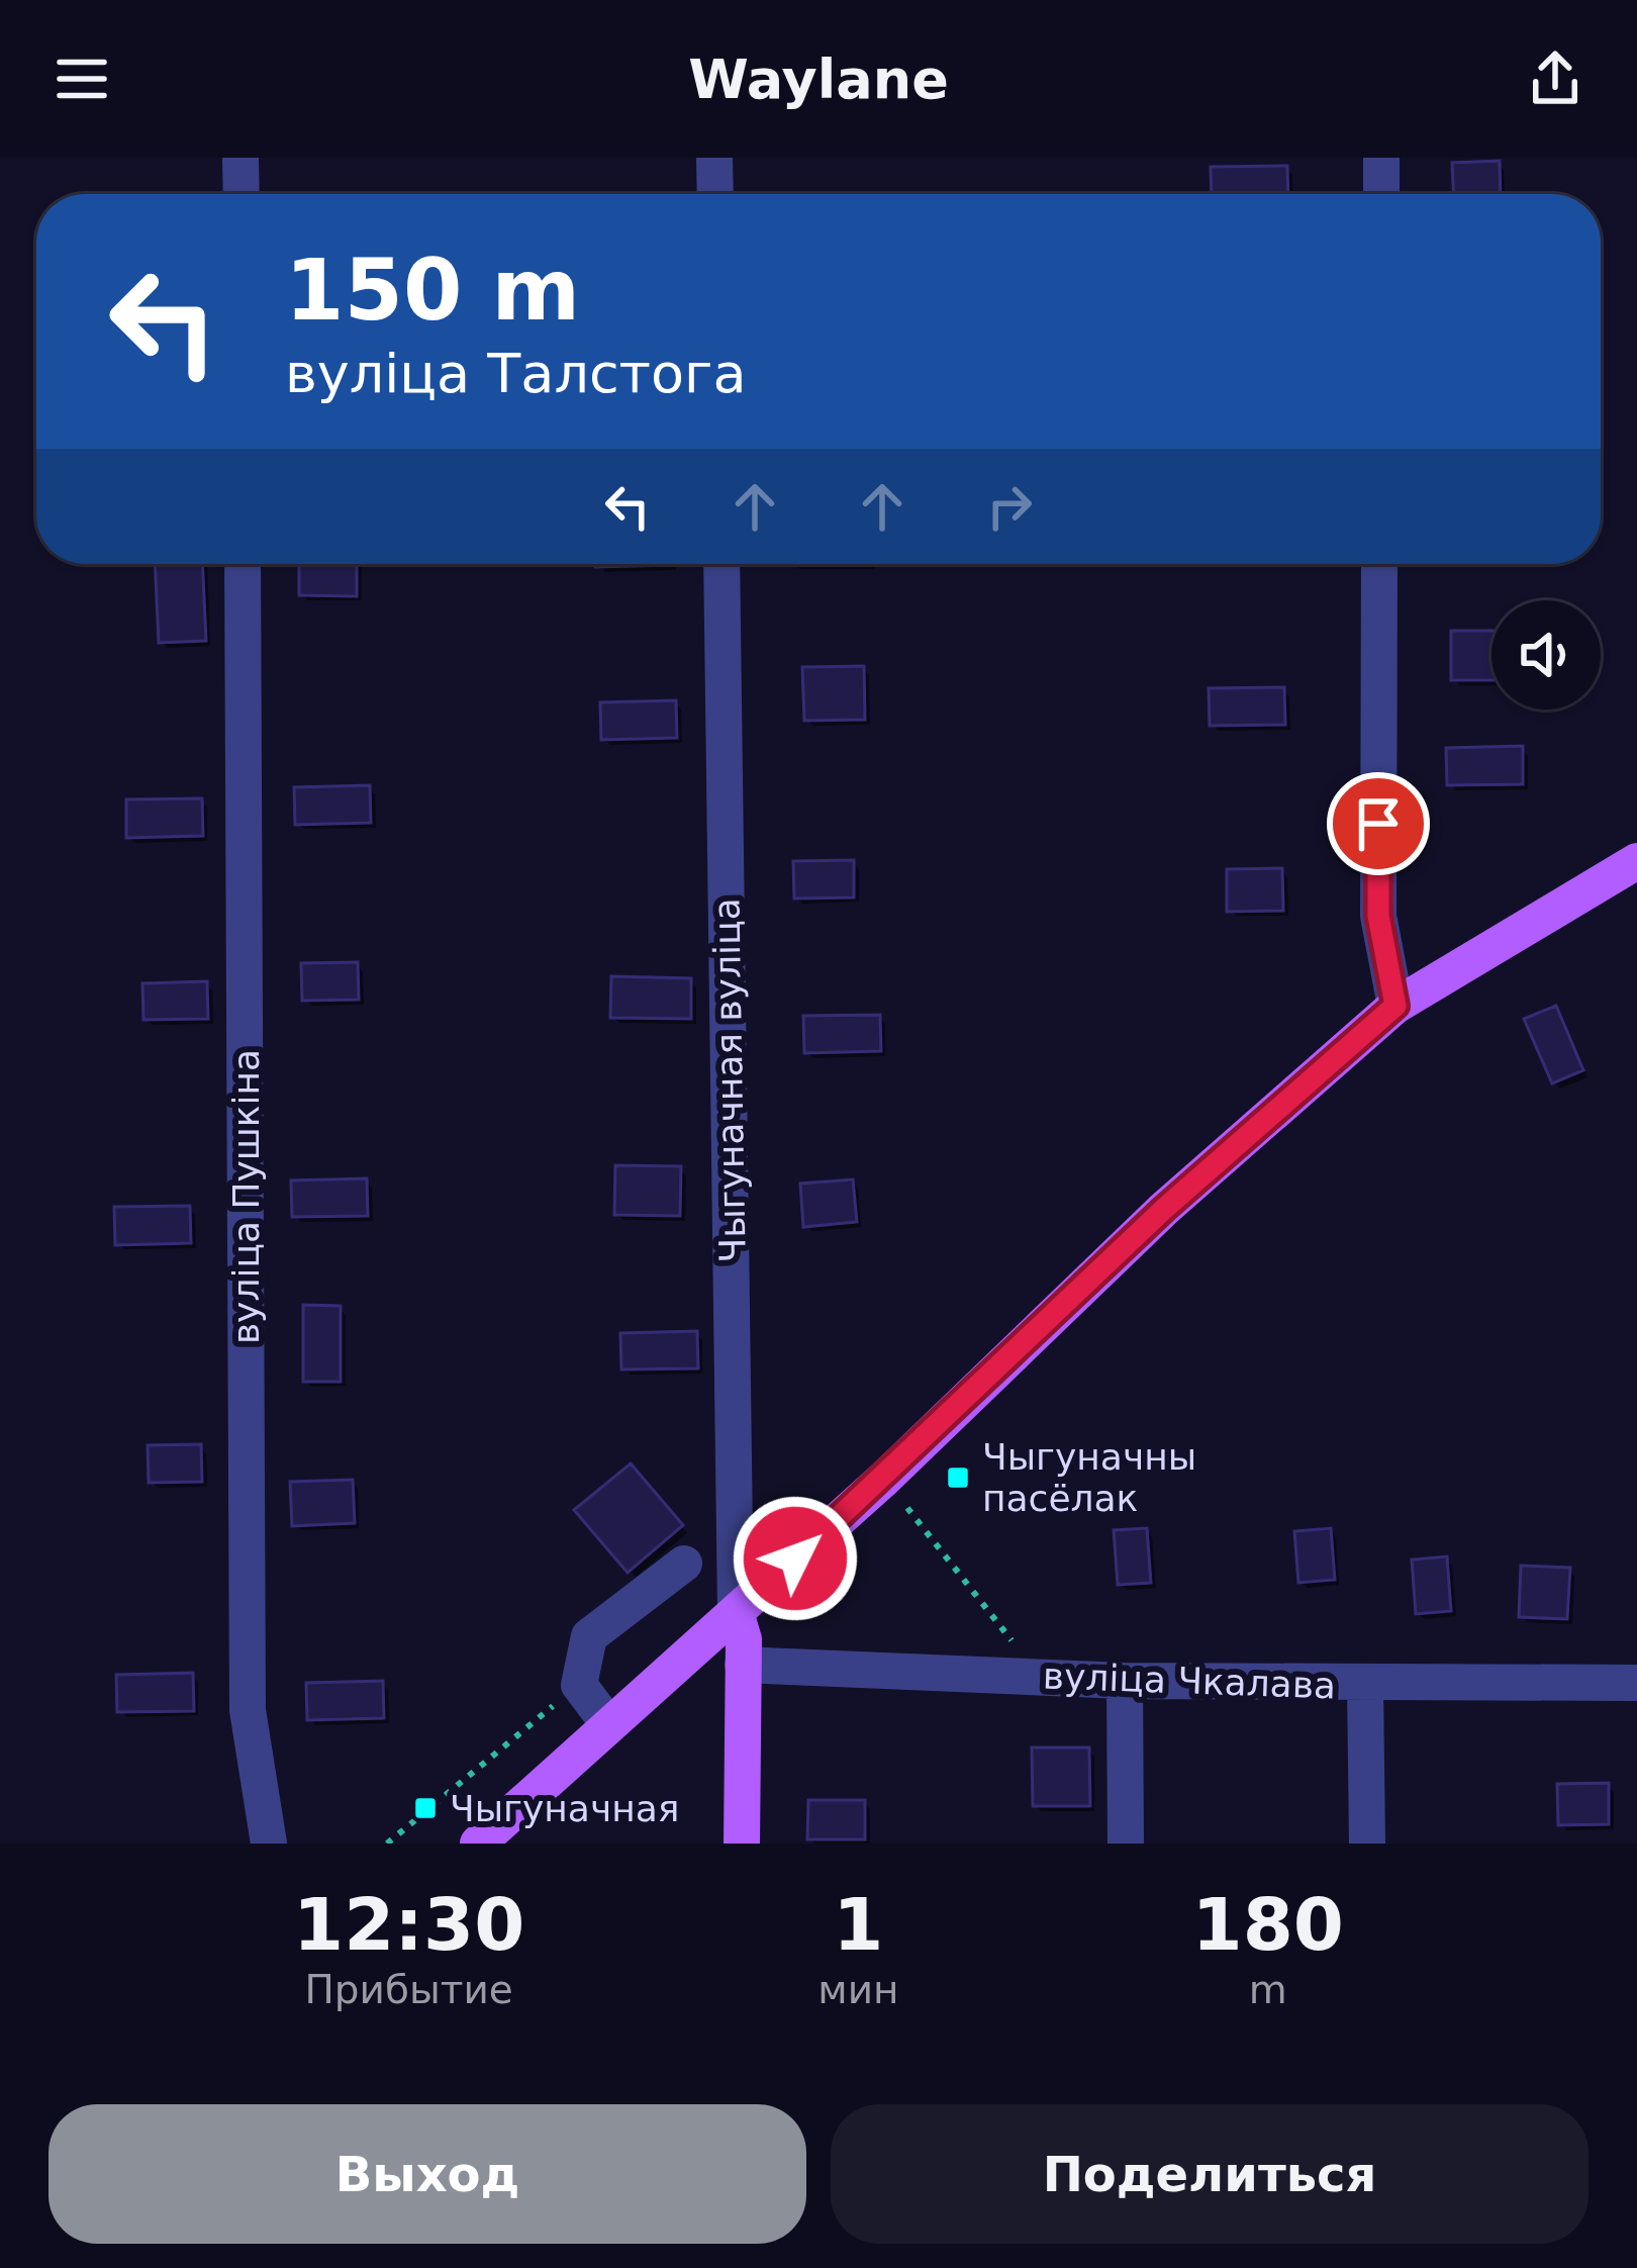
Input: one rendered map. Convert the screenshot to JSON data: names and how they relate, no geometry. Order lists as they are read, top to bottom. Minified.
{"streets":{"street":["Чыгуначная вуліца","вуліца Пушкіна","вуліца Чкалава"]},"places":{"transit":["Чыгуначны пасёлак","Чыгуначная"]},"page":{"header":"Waylane","turn":["150 m","вуліца Талстога"],"eta":["12:30","Прибытие","1","мин","180","m"],"buttons":["Выход","Поделиться"]}}
